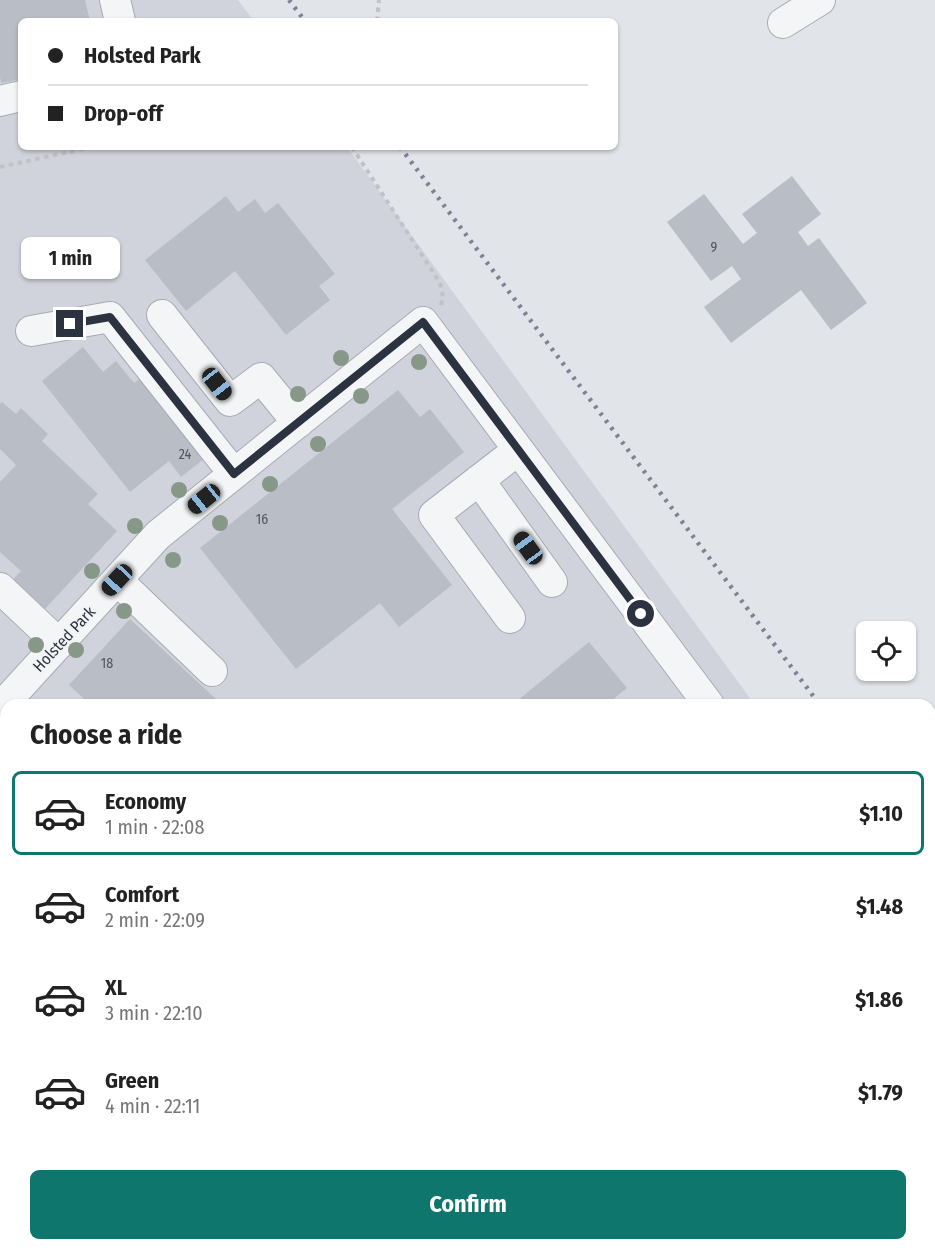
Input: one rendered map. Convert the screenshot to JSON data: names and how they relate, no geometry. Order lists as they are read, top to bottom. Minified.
{"streets":{"street":["Holsted Park"]},"house_numbers":["9","24","16","18"],"page":{"banner":["Holsted Park","Drop-off"],"bubble":"1 min","heading":"Choose a ride","list":[{"name":"Economy","note":"1 min · 22:08","value":"$1.10"},{"name":"Comfort","note":"2 min · 22:09","value":"$1.48"},{"name":"XL","note":"3 min · 22:10","value":"$1.86"},{"name":"Green","note":"4 min · 22:11","value":"$1.79"}],"buttons":"Confirm"}}
